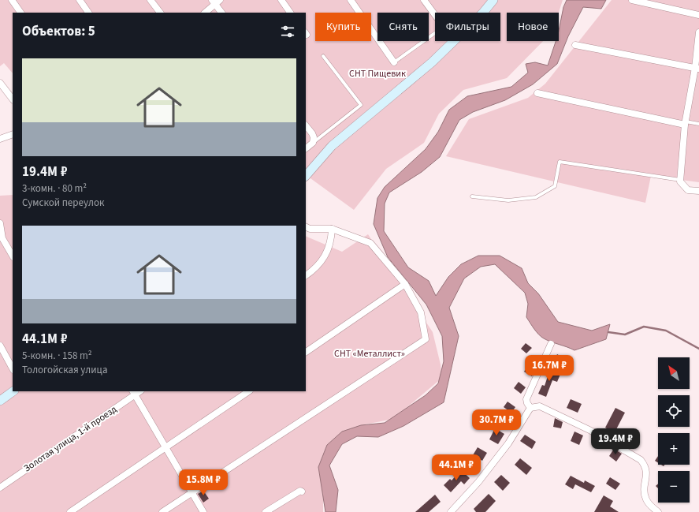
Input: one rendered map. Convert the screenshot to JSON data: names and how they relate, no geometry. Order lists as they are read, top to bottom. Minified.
{"streets":{"street":["Золотая улица, 1-й проезд"]},"parks":["СНТ Пищевик","СНТ «Металлист»"],"north":"top left","page":{"chip":["Купить","Снять","Фильтры","Новое"],"heading":"Объектов: 5","list":[{"name":"19.4M ₽","note":"3-комн. · 80 m² · Сумской переулок"},{"name":"44.1M ₽","note":"5-комн. · 158 m² · Тологойская улица"}],"price":["16.7M ₽","30.7M ₽","19.4M ₽","44.1M ₽","15.8M ₽"],"map_buttons":["+","−"]}}
